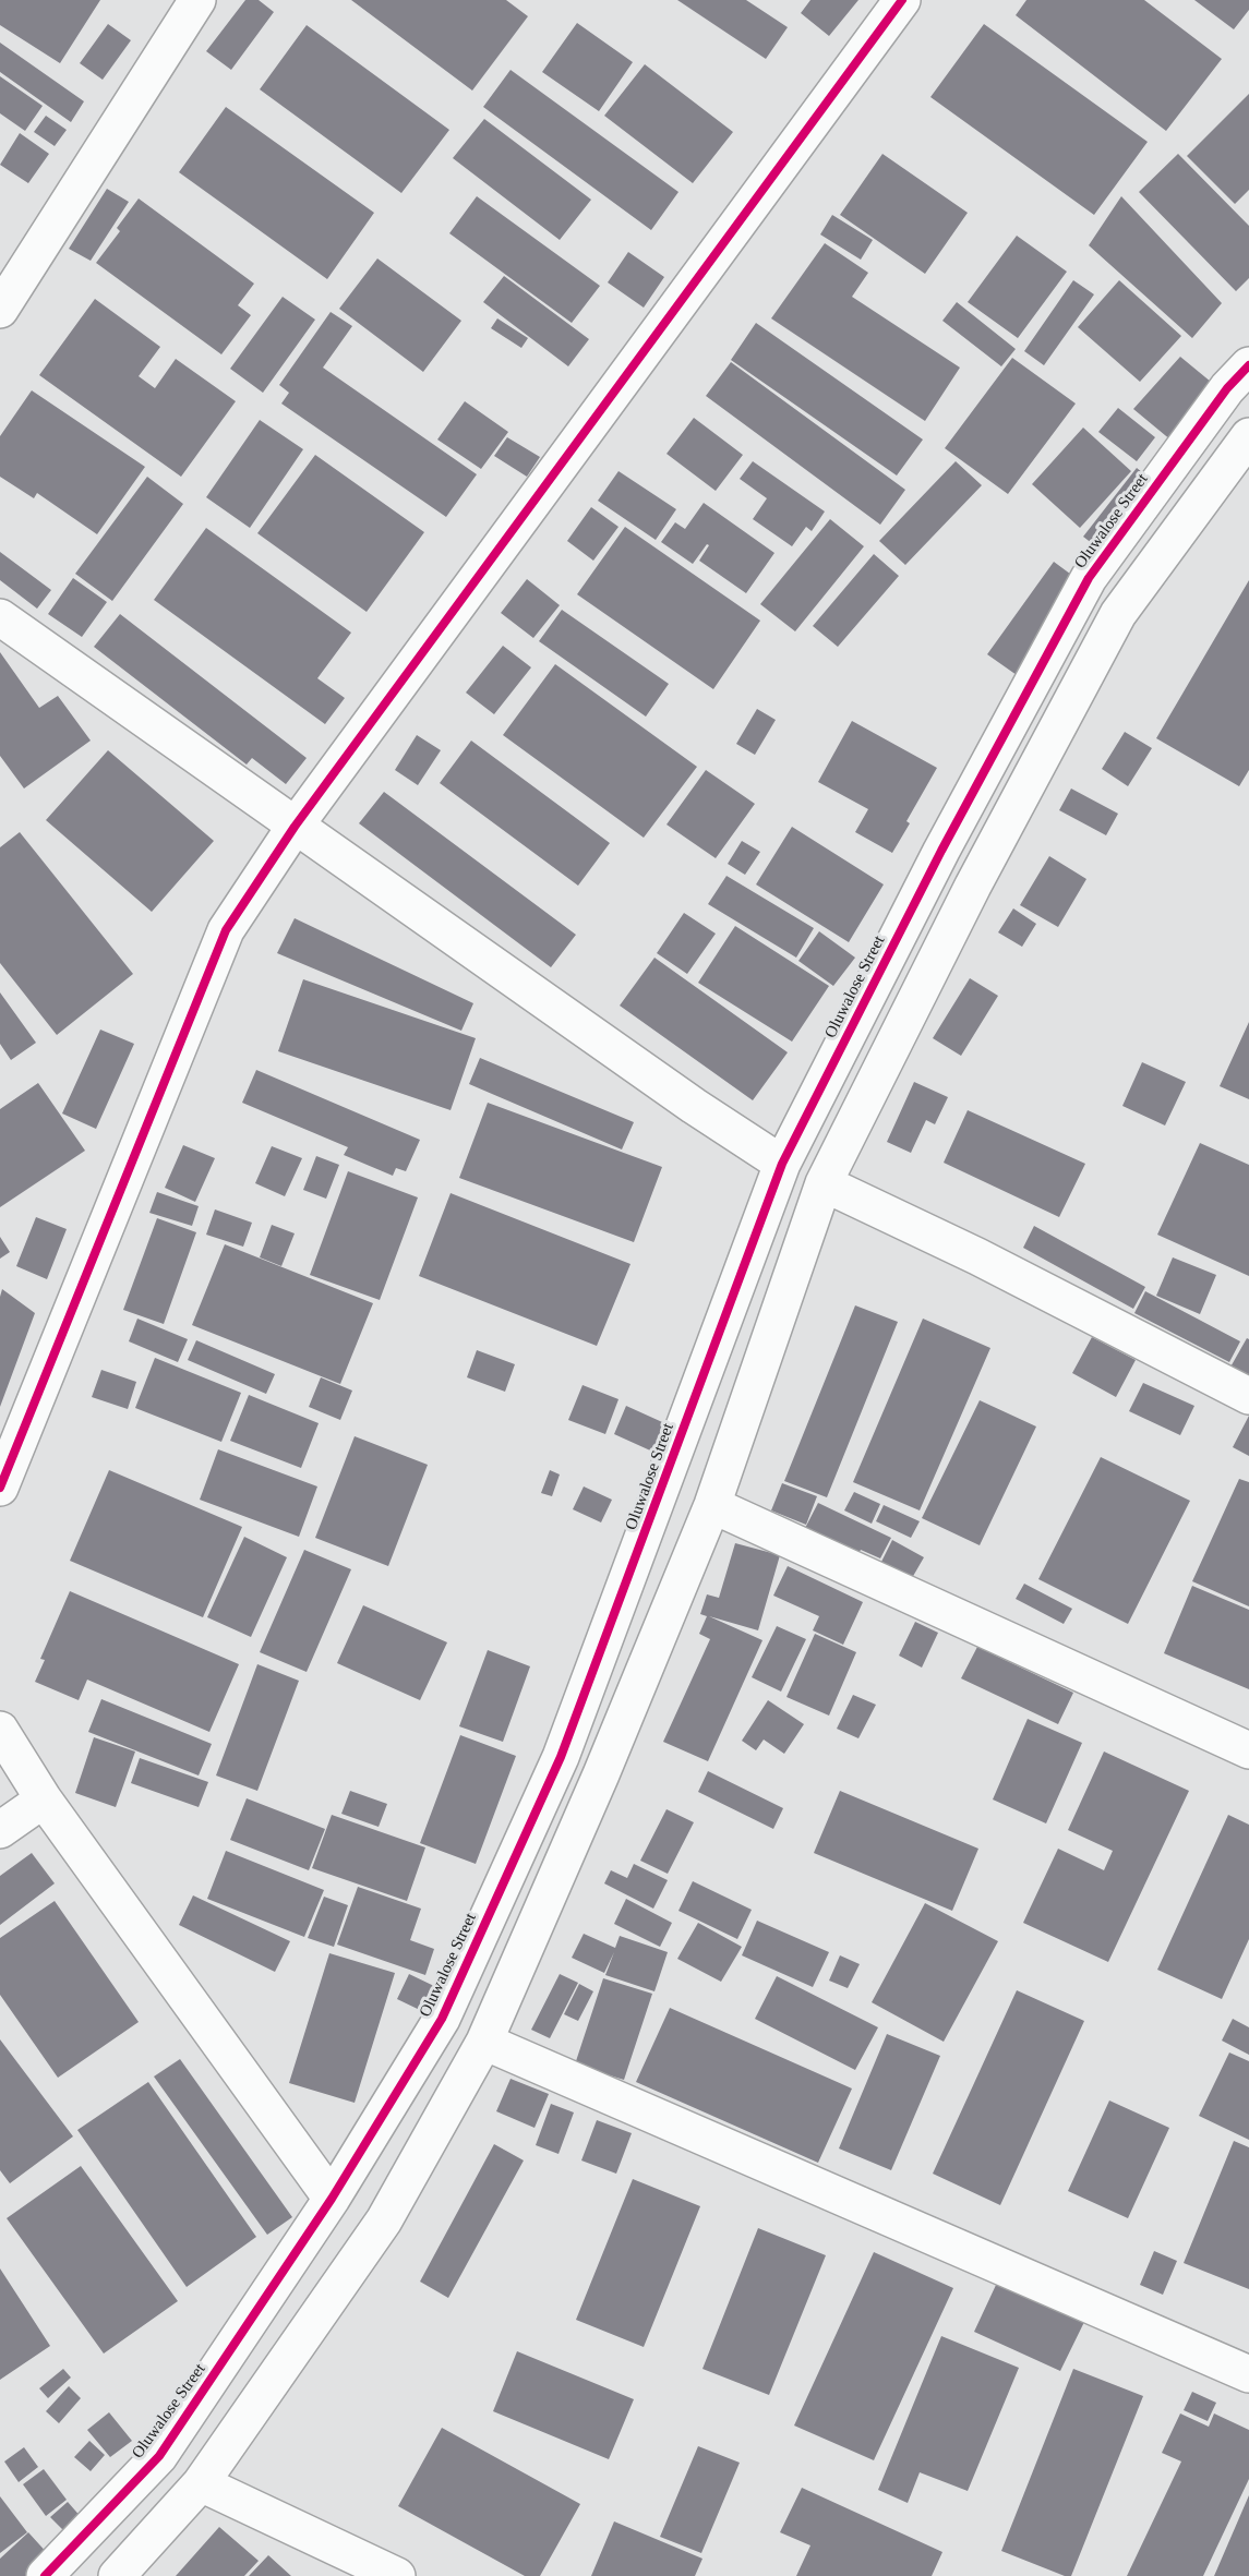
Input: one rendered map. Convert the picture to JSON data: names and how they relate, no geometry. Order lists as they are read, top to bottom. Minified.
{"streets":{"street":["Oluwalose Street"]}}
